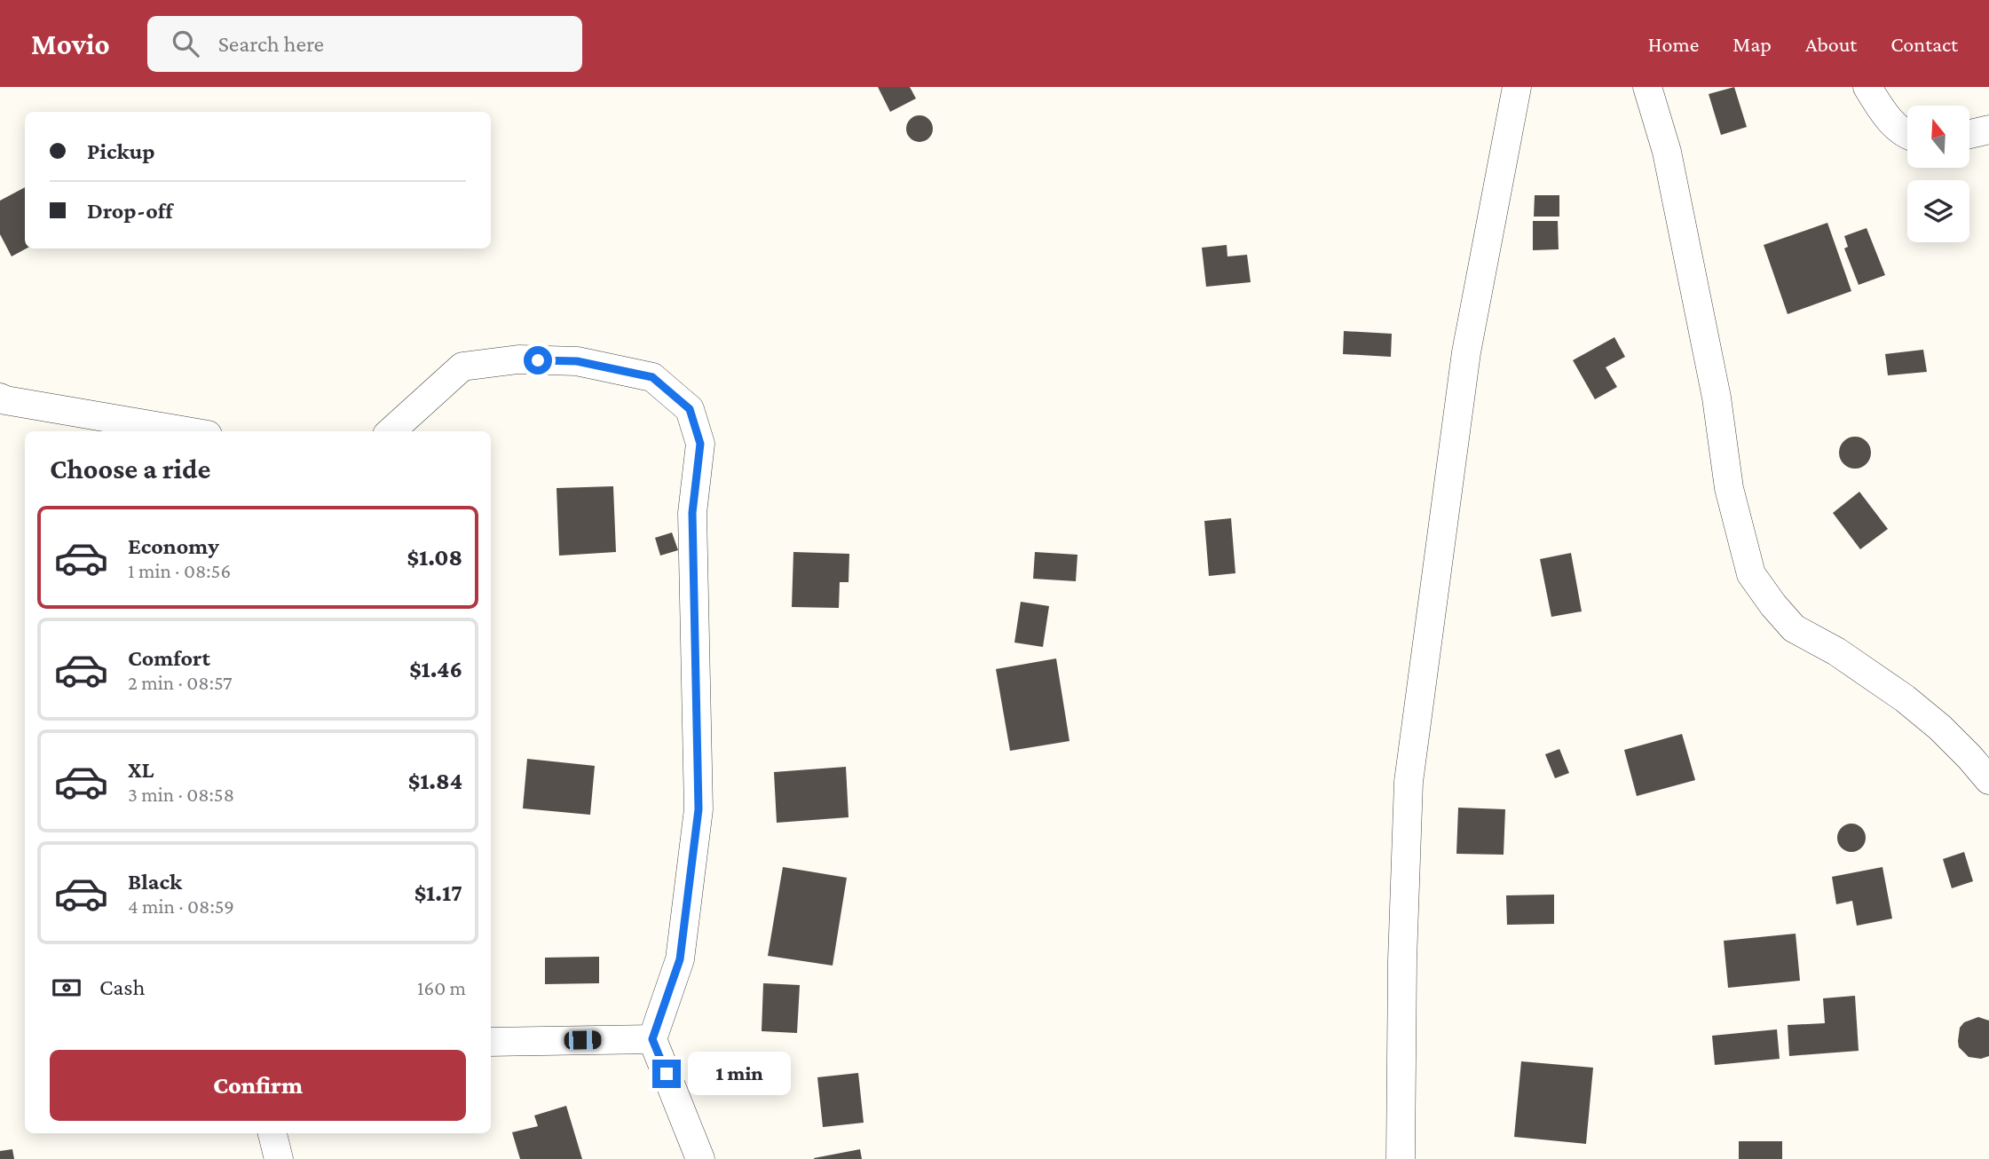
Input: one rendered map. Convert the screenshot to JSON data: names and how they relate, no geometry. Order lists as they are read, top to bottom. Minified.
{"north":"top","page":{"header":"Movio","search":"Search here","nav":["Home","Map","About","Contact"],"banner":["Pickup","Drop-off"],"heading":"Choose a ride","list":[{"name":"Economy","note":"1 min · 08:56","value":"$1.08"},{"name":"Comfort","note":"2 min · 08:57","value":"$1.46"},{"name":"XL","note":"3 min · 08:58","value":"$1.84"},{"name":"Black","note":"4 min · 08:59","value":"$1.17"}],"pay":["Cash","160 m"],"buttons":"Confirm","bubble":"1 min"}}
